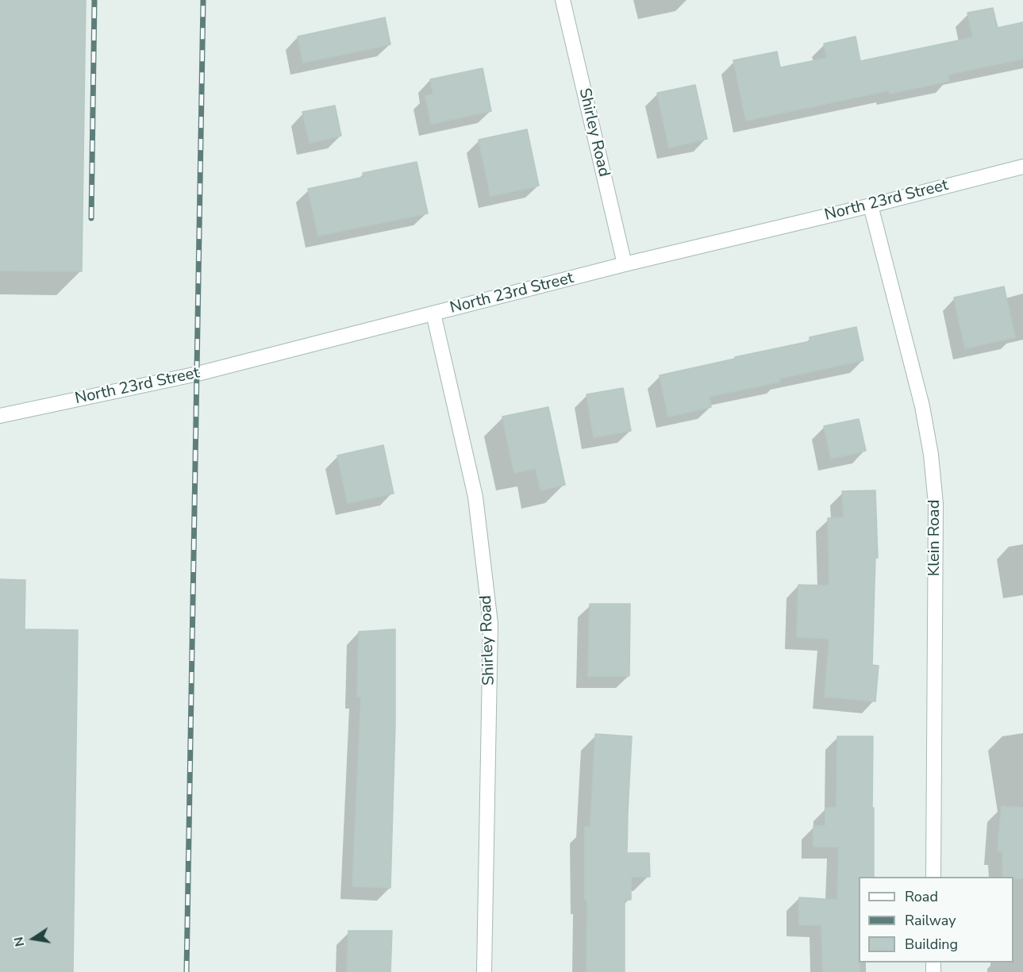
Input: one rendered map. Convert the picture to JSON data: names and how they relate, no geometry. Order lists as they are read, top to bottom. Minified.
{"streets":{"street":["Shirley Road","North 23rd Street","Klein Road"]},"crossings":[["Shirley Road","North 23rd Street"],["North 23rd Street","Klein Road"]],"legend":["Road","Railway","Building"],"north":"left"}
